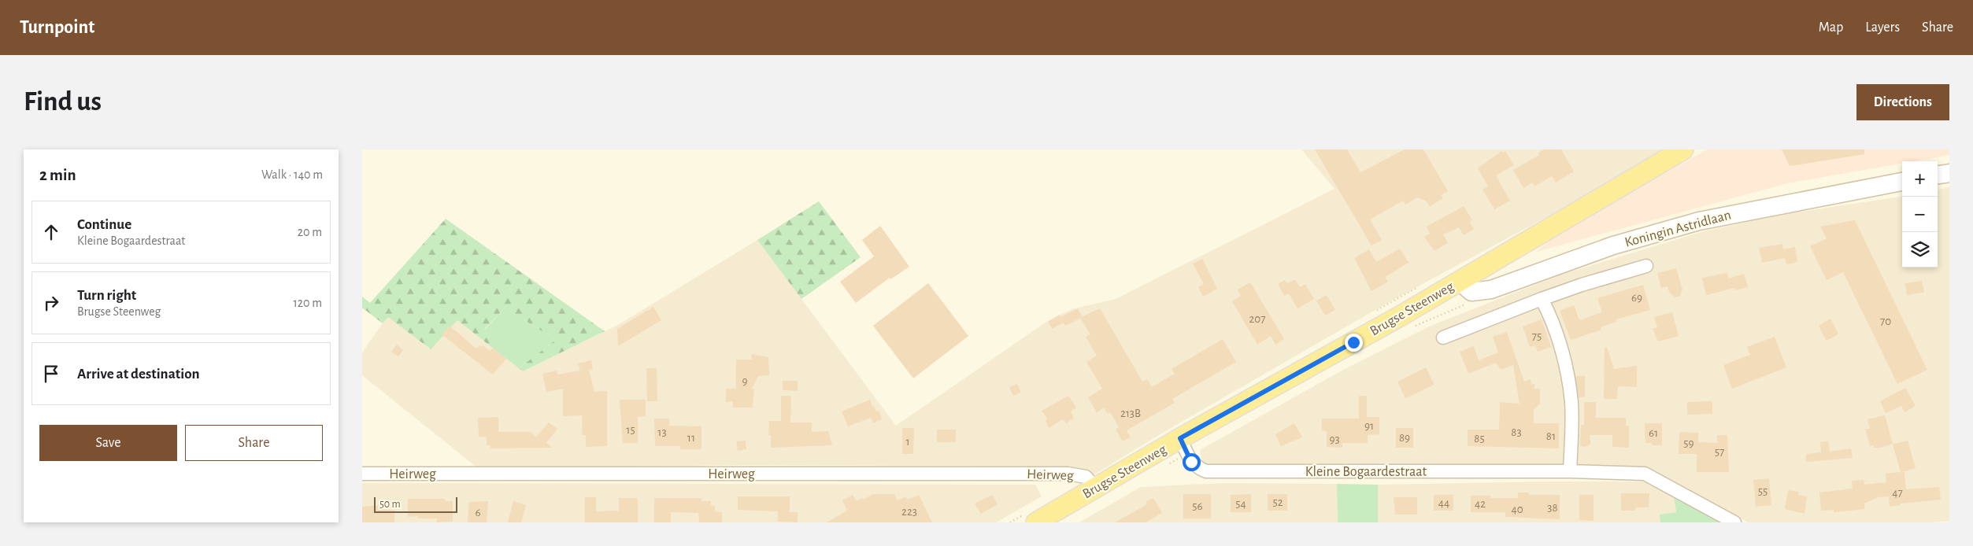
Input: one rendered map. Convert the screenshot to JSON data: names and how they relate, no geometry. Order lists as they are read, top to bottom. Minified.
{"streets":{"main road":["Koningin Astridlaan","Brugse Steenweg"],"street":["Kleine Bogaardestraat","Heirweg"]},"crossings":[["Koningin Astridlaan","Brugse Steenweg"],["Brugse Steenweg","Kleine Bogaardestraat"],["Brugse Steenweg","Heirweg"]],"house_numbers":["69","207","70","75","9","213B","91","15","13","83","61","81","11","89","85","93","1","59","57","55","47","52","44","54","42","56","38","40","223","6"],"scale_bar":"50 m","page":{"header":"Turnpoint","nav":["Map","Layers","Share"],"buttons":["Directions",["Save","Share"]],"title":"Find us","heading":["2 min","Walk · 140 m"],"map_buttons":["+","−"],"list":[["Continue","Kleine Bogaardestraat","20 m"],["Turn right","Brugse Steenweg","120 m"],"Arrive at destination"],"scale":"50 m"}}
